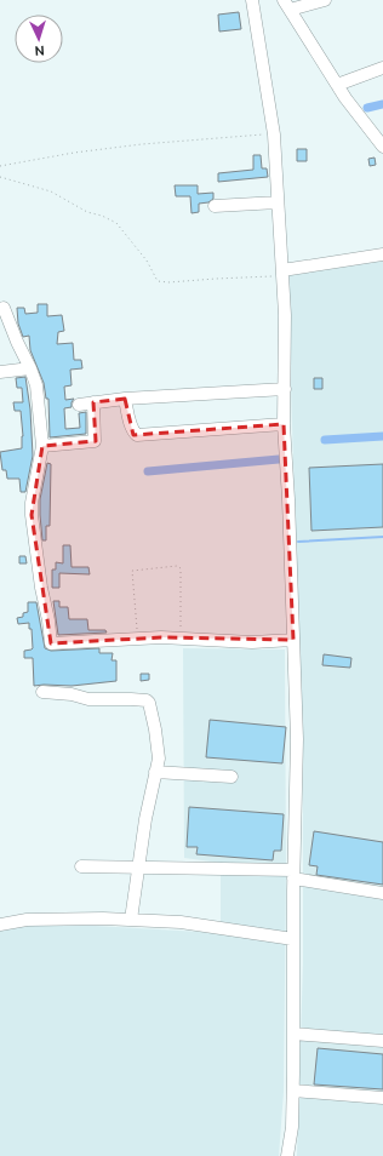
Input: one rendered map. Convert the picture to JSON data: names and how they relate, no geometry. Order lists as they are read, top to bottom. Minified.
{"north":"bottom"}
